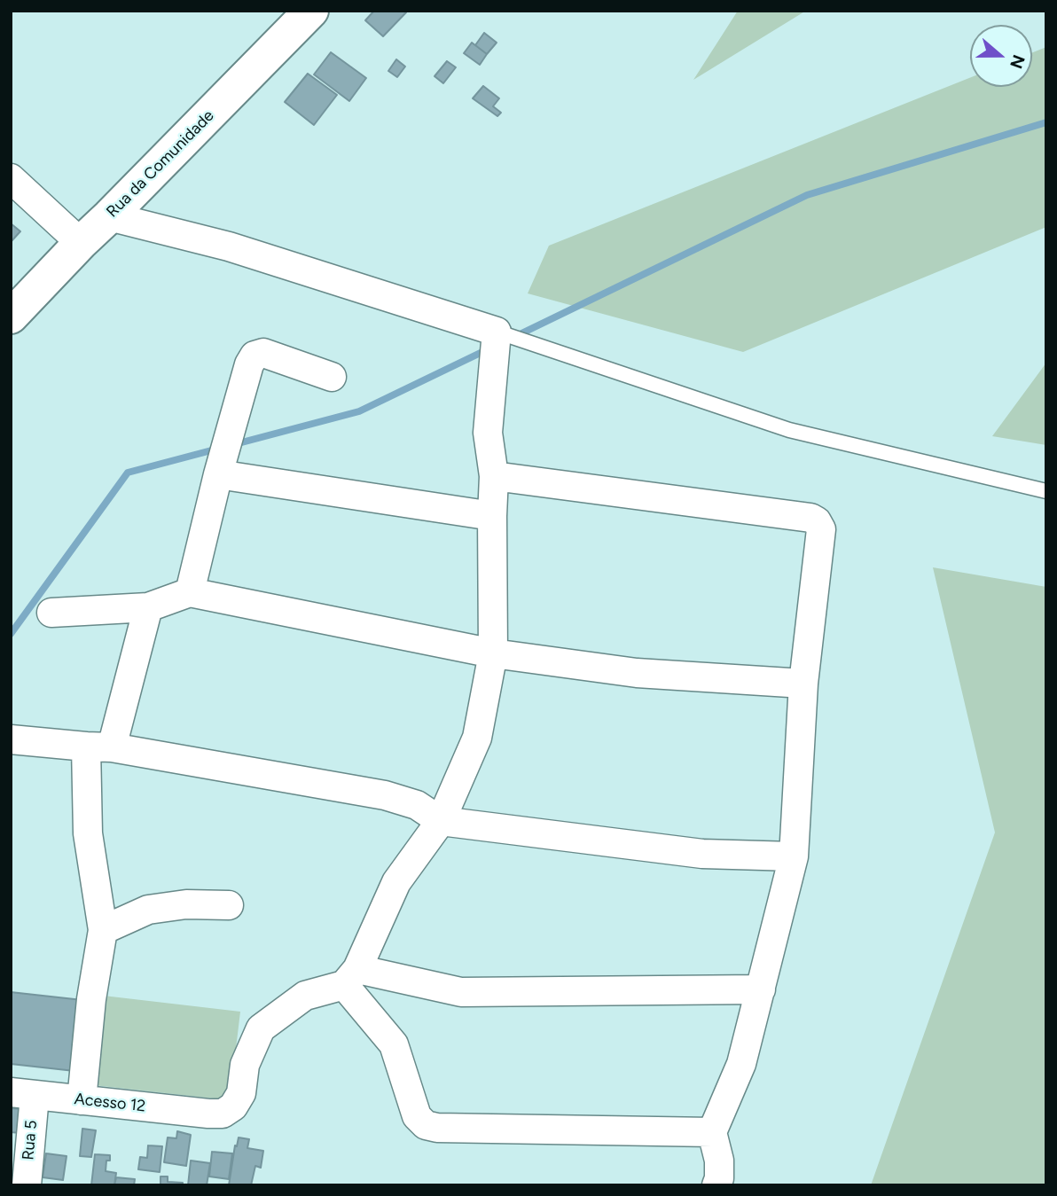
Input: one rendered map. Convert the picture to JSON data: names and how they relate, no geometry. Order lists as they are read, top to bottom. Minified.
{"streets":{"street":["Rua da Comunidade","Acesso 12","Rua 5"]},"crossings":[["Acesso 12","Rua 5"]],"north":"right"}
